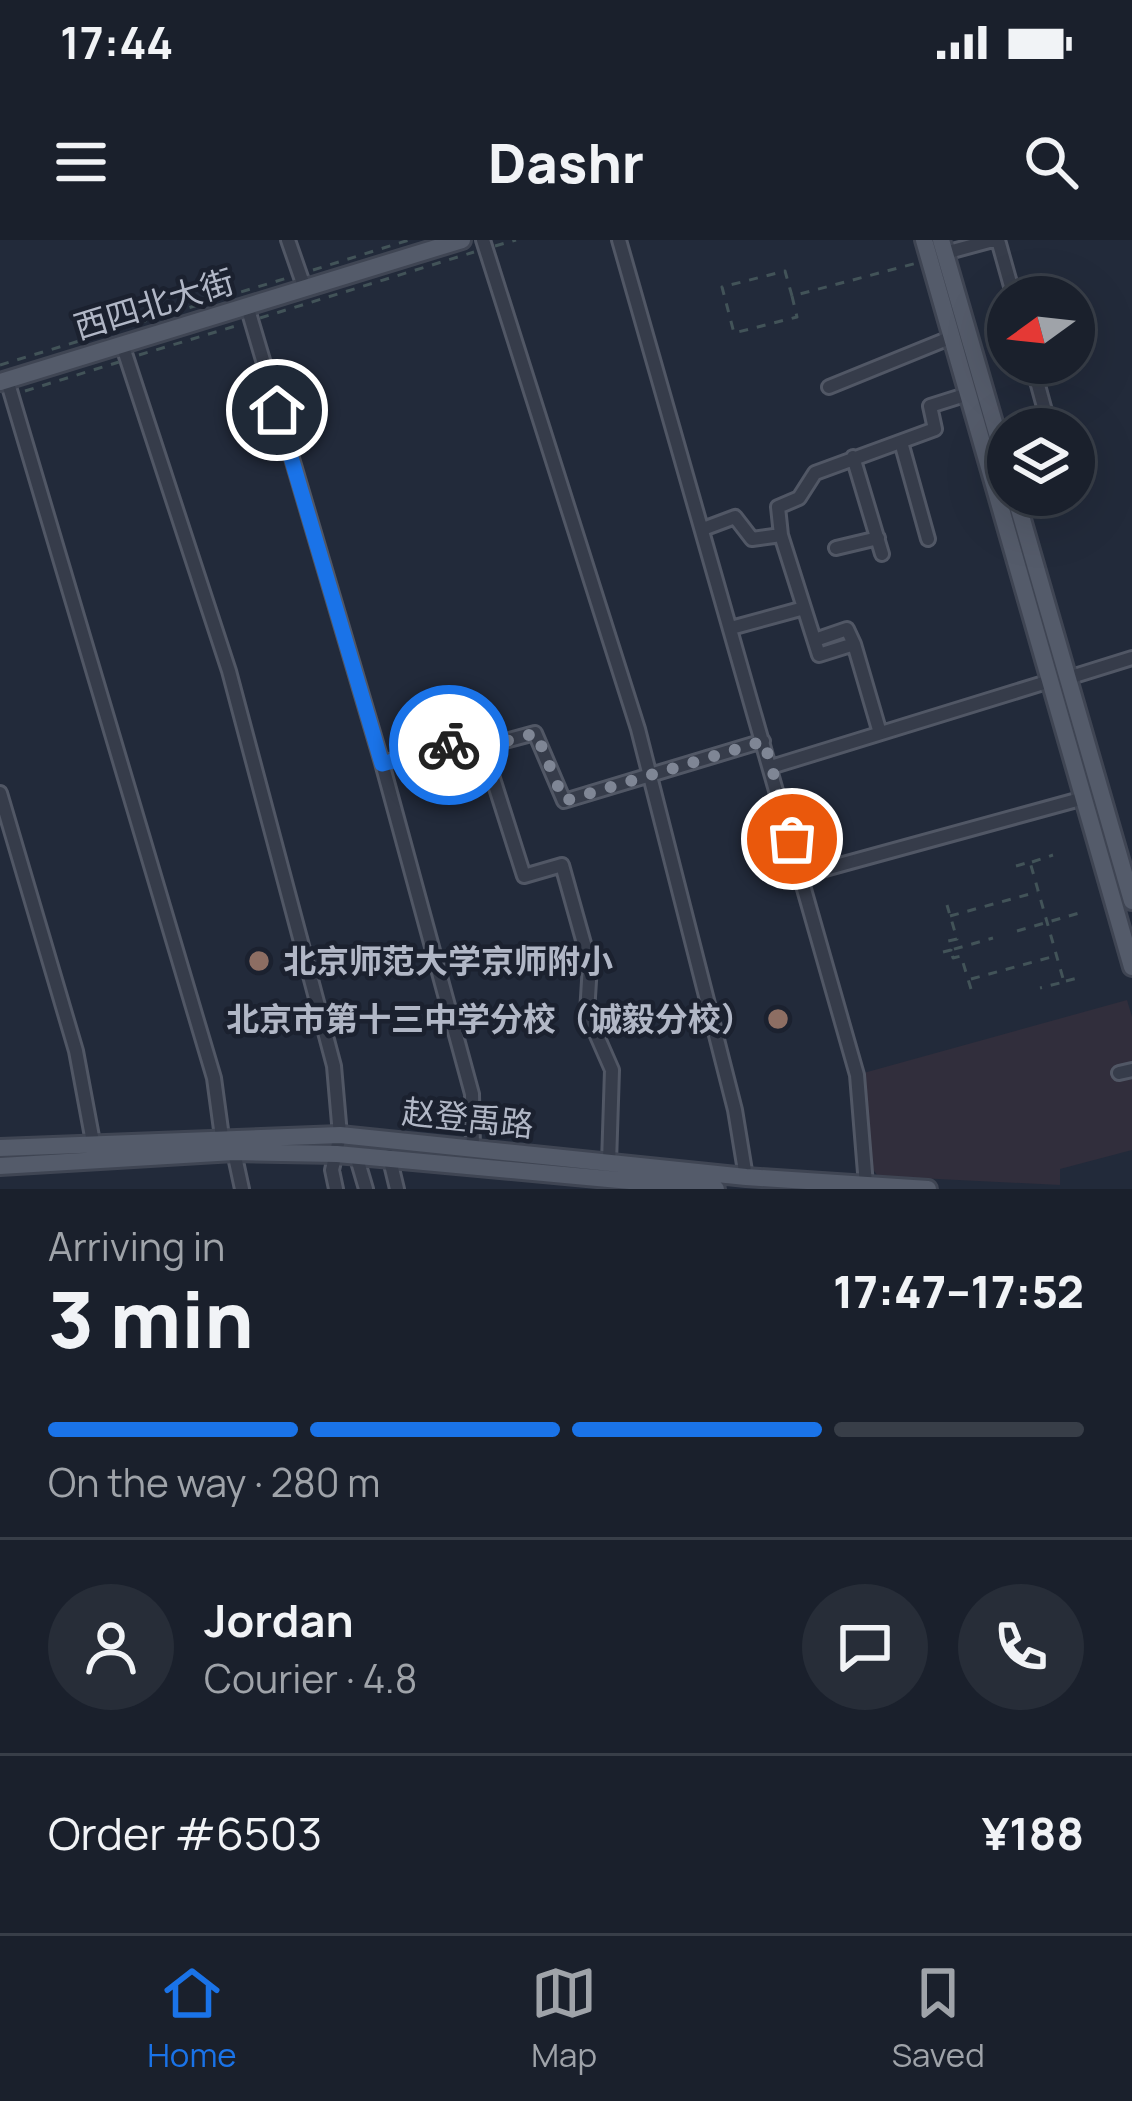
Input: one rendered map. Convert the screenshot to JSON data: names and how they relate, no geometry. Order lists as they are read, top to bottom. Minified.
{"streets":{"main road":["西四北大街","赵登禹路"]},"places":["北京师范大学京师附小","北京市第十三中学分校（诚毅分校）"],"north":"left","page":{"status":"17:44","header":"Dashr","heading":["3 min","Arriving in","17:47–17:52"],"panel":["Jordan","Courier · 4.8","Order #6503","¥188"],"bar":"On the way · 280 m","tabs":["Home","Map","Saved"]}}
